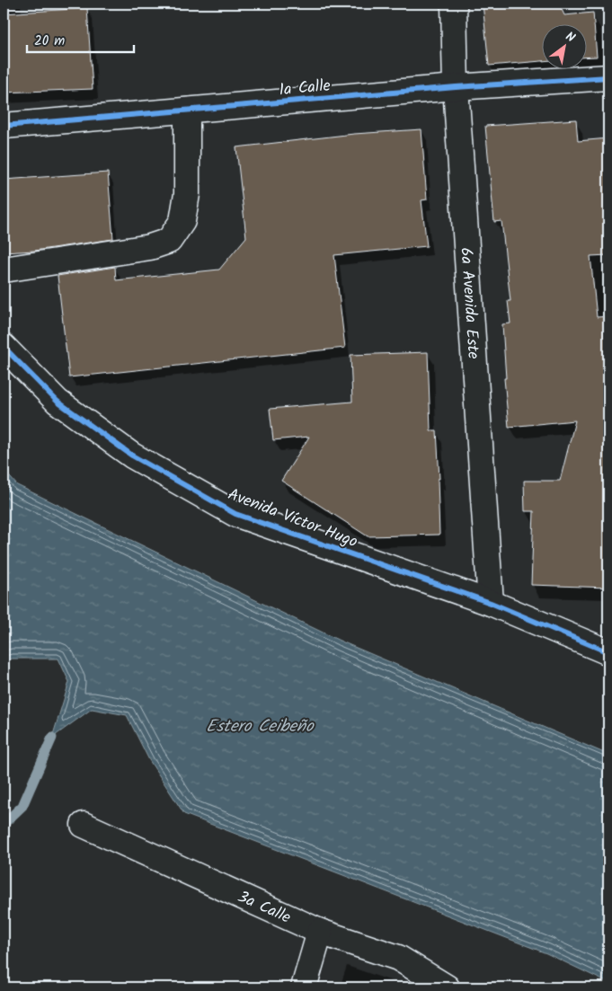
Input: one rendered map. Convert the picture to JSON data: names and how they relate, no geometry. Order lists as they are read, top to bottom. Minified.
{"streets":{"street":["1a Calle","6a Avenida Este","Avenida Víctor Hugo","3a Calle"]},"crossings":[["1a Calle","6a Avenida Este"],["6a Avenida Este","Avenida Víctor Hugo"]],"water":["Estero Ceibeño"],"scale_bar":"20 m","north":"top right"}
